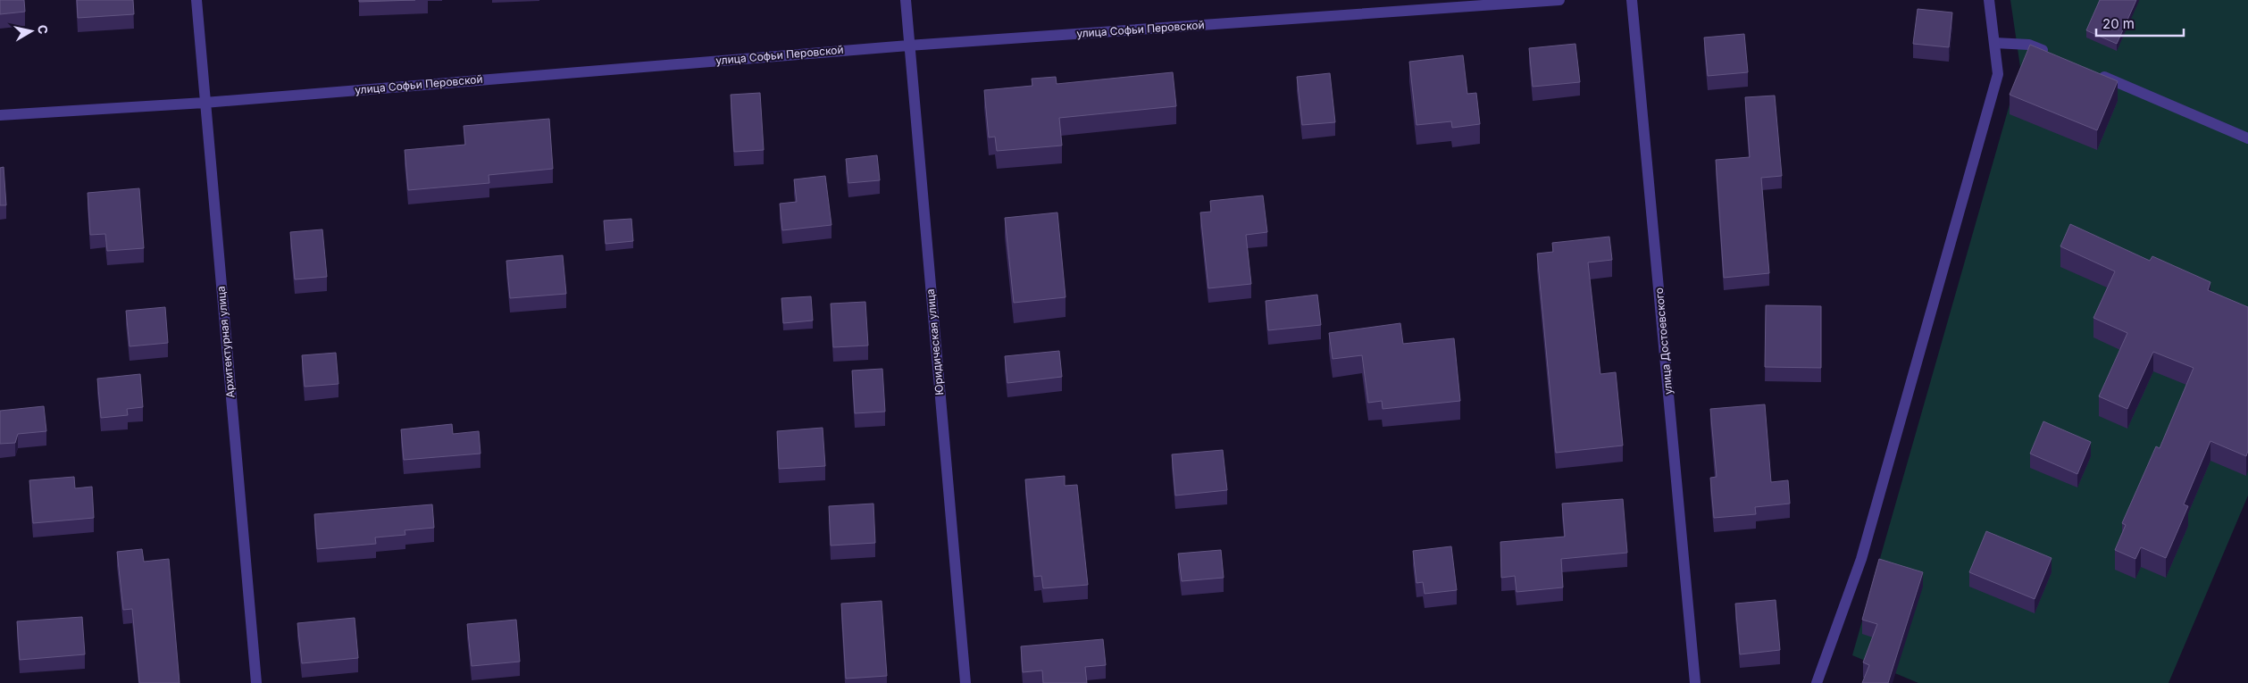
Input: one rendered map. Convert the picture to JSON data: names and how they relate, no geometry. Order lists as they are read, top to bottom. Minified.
{"streets":{"street":["улица Софьи Перовской","улица Достоевского","Архитектурная улица","Юридическая улица"]},"crossings":[["улица Софьи Перовской","Архитектурная улица"],["улица Софьи Перовской","Юридическая улица"]],"scale_bar":"20 m","north":"right"}
